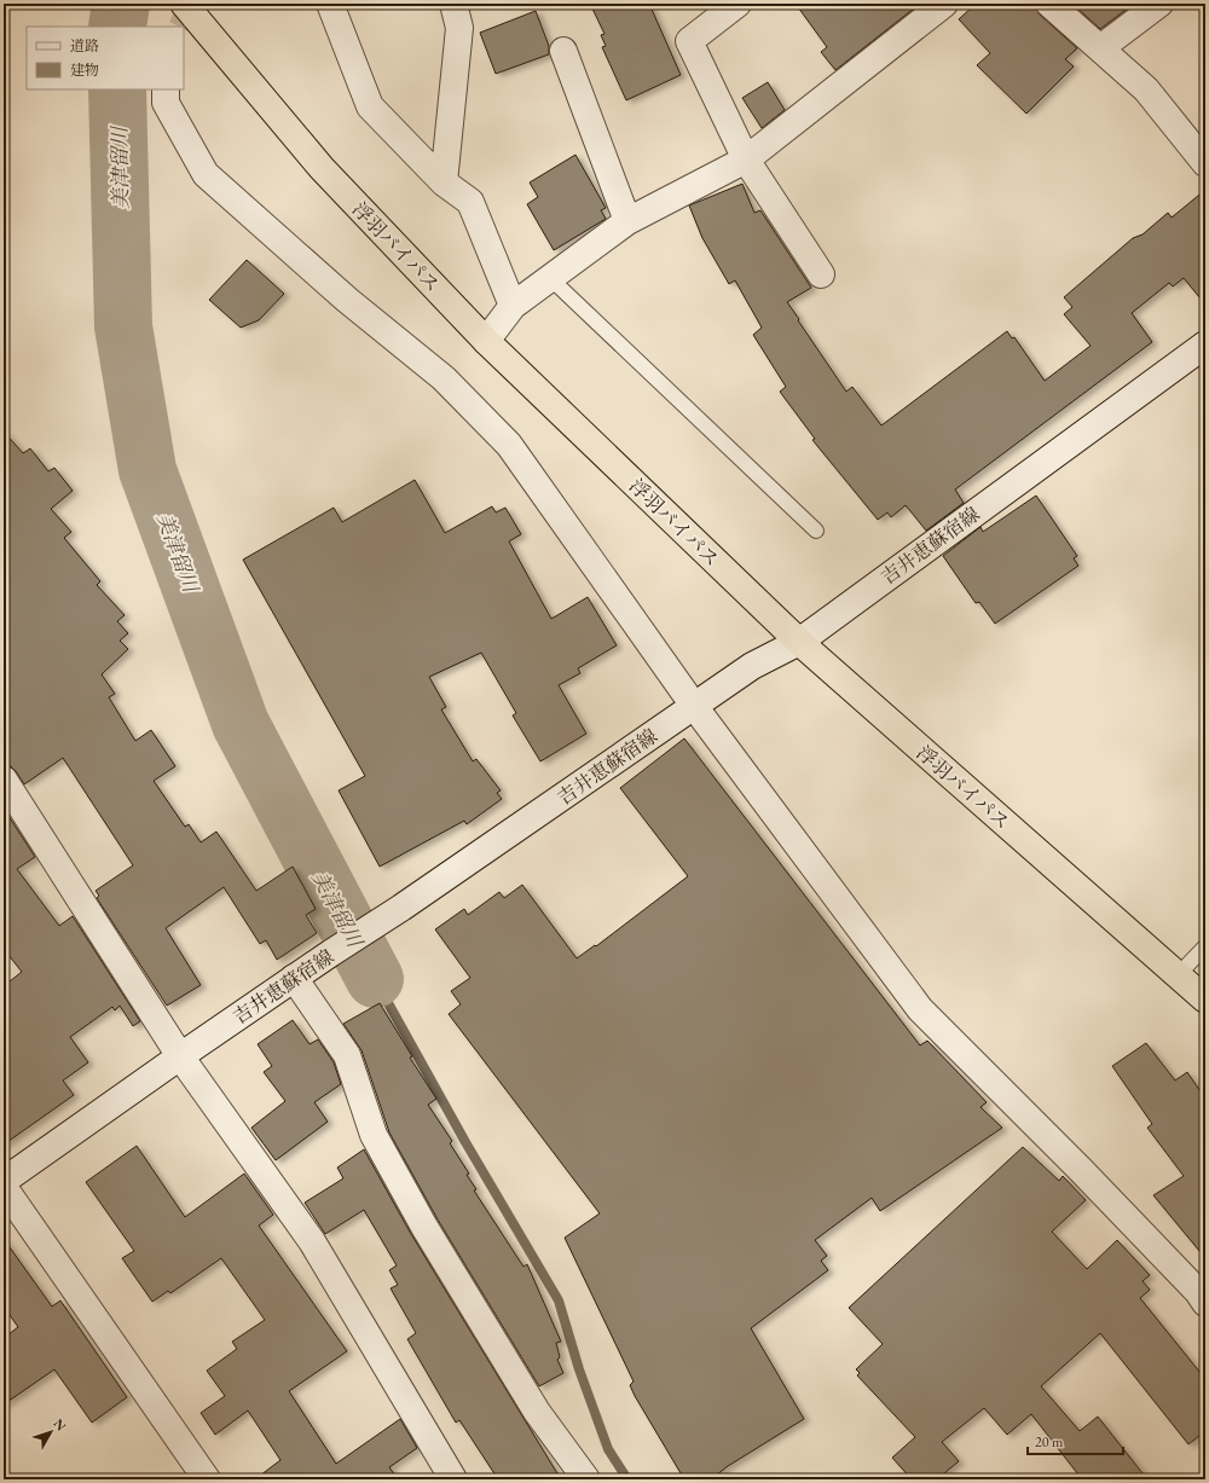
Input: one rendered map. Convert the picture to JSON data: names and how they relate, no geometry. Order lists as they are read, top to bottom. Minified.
{"streets":{"highway":["浮羽バイパス"],"street":["吉井恵蘇宿線"]},"crossings":[["浮羽バイパス","吉井恵蘇宿線"]],"water":["美津留川"],"legend":["道路","建物"],"scale_bar":"20 m","north":"top right"}
